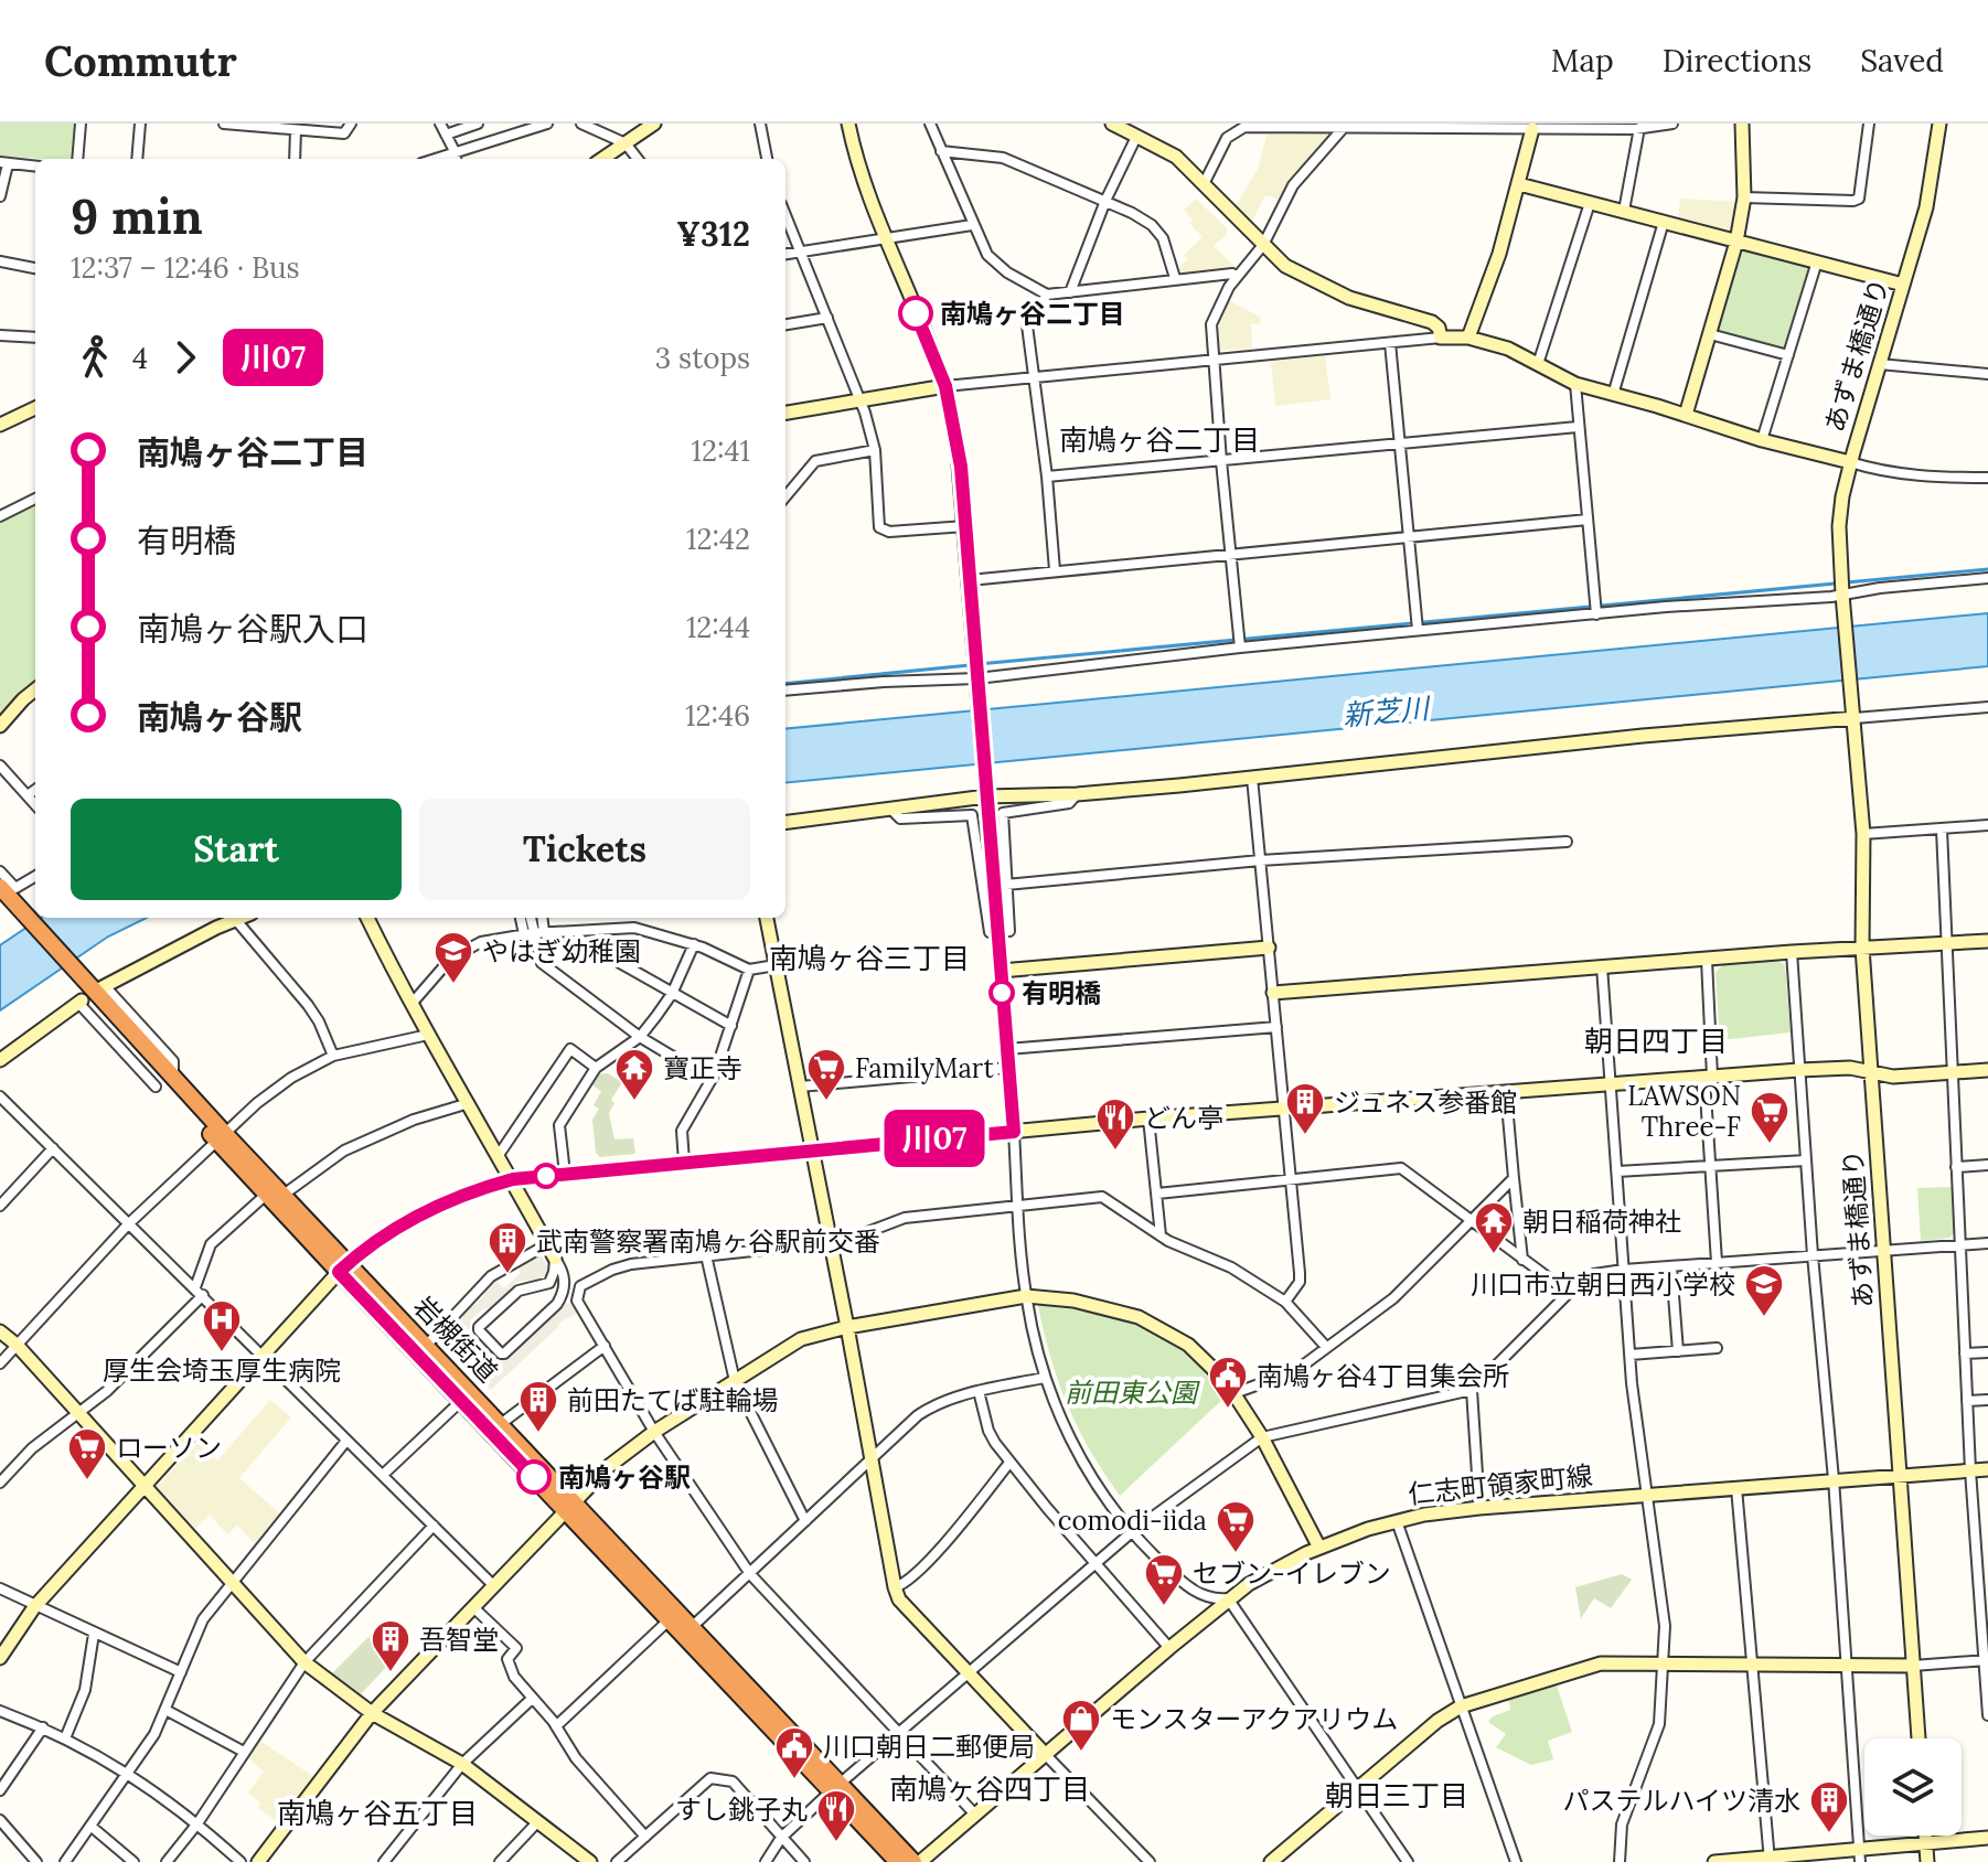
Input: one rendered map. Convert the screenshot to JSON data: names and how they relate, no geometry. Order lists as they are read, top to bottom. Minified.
{"streets":{"highway":["岩槻街道"],"street":["あずま橋通り","仁志町領家町線"]},"crossings":[["あずま橋通り","仁志町領家町線"]],"districts":["南鳩ヶ谷二丁目","南鳩ヶ谷三丁目","朝日四丁目","南鳩ヶ谷四丁目","朝日三丁目","南鳩ヶ谷五丁目"],"water":["新芝川"],"parks":["前田東公園"],"places":{"other":["南鳩ヶ谷二丁目","有明橋","南鳩ヶ谷駅"],"school or university":["やはぎ幼稚園","川口市立朝日西小学校"],"temple":["寶正寺","朝日稲荷神社"],"supermarket":["FamilyMart","LAWSON Three-F","ローソン","comodi-iida","セブン-イレブン"],"building":["ジュネス参番館","武南警察署南鳩ヶ谷駅前交番","前田たてば駐輪場","吾智堂","パステルハイツ清水"],"restaurant":["どん亭","すし銚子丸"],"hospital":["厚生会埼玉厚生病院"],"public building":["南鳩ヶ谷4丁目集会所","川口朝日二郵便局"],"shop":["モンスターアクアリウム"]},"lines":["bus line 川07"],"page":{"header":"Commutr","nav":["Map","Directions","Saved"],"on_map":"川07","heading":["9 min","12:37 – 12:46 · Bus","¥312"],"legs":["4","川07","3 stops"],"list":[{"name":"南鳩ヶ谷二丁目","value":"12:41"},{"name":"有明橋","value":"12:42"},{"name":"南鳩ヶ谷駅入口","value":"12:44"},{"name":"南鳩ヶ谷駅","value":"12:46"}],"buttons":["Start","Tickets"]}}
